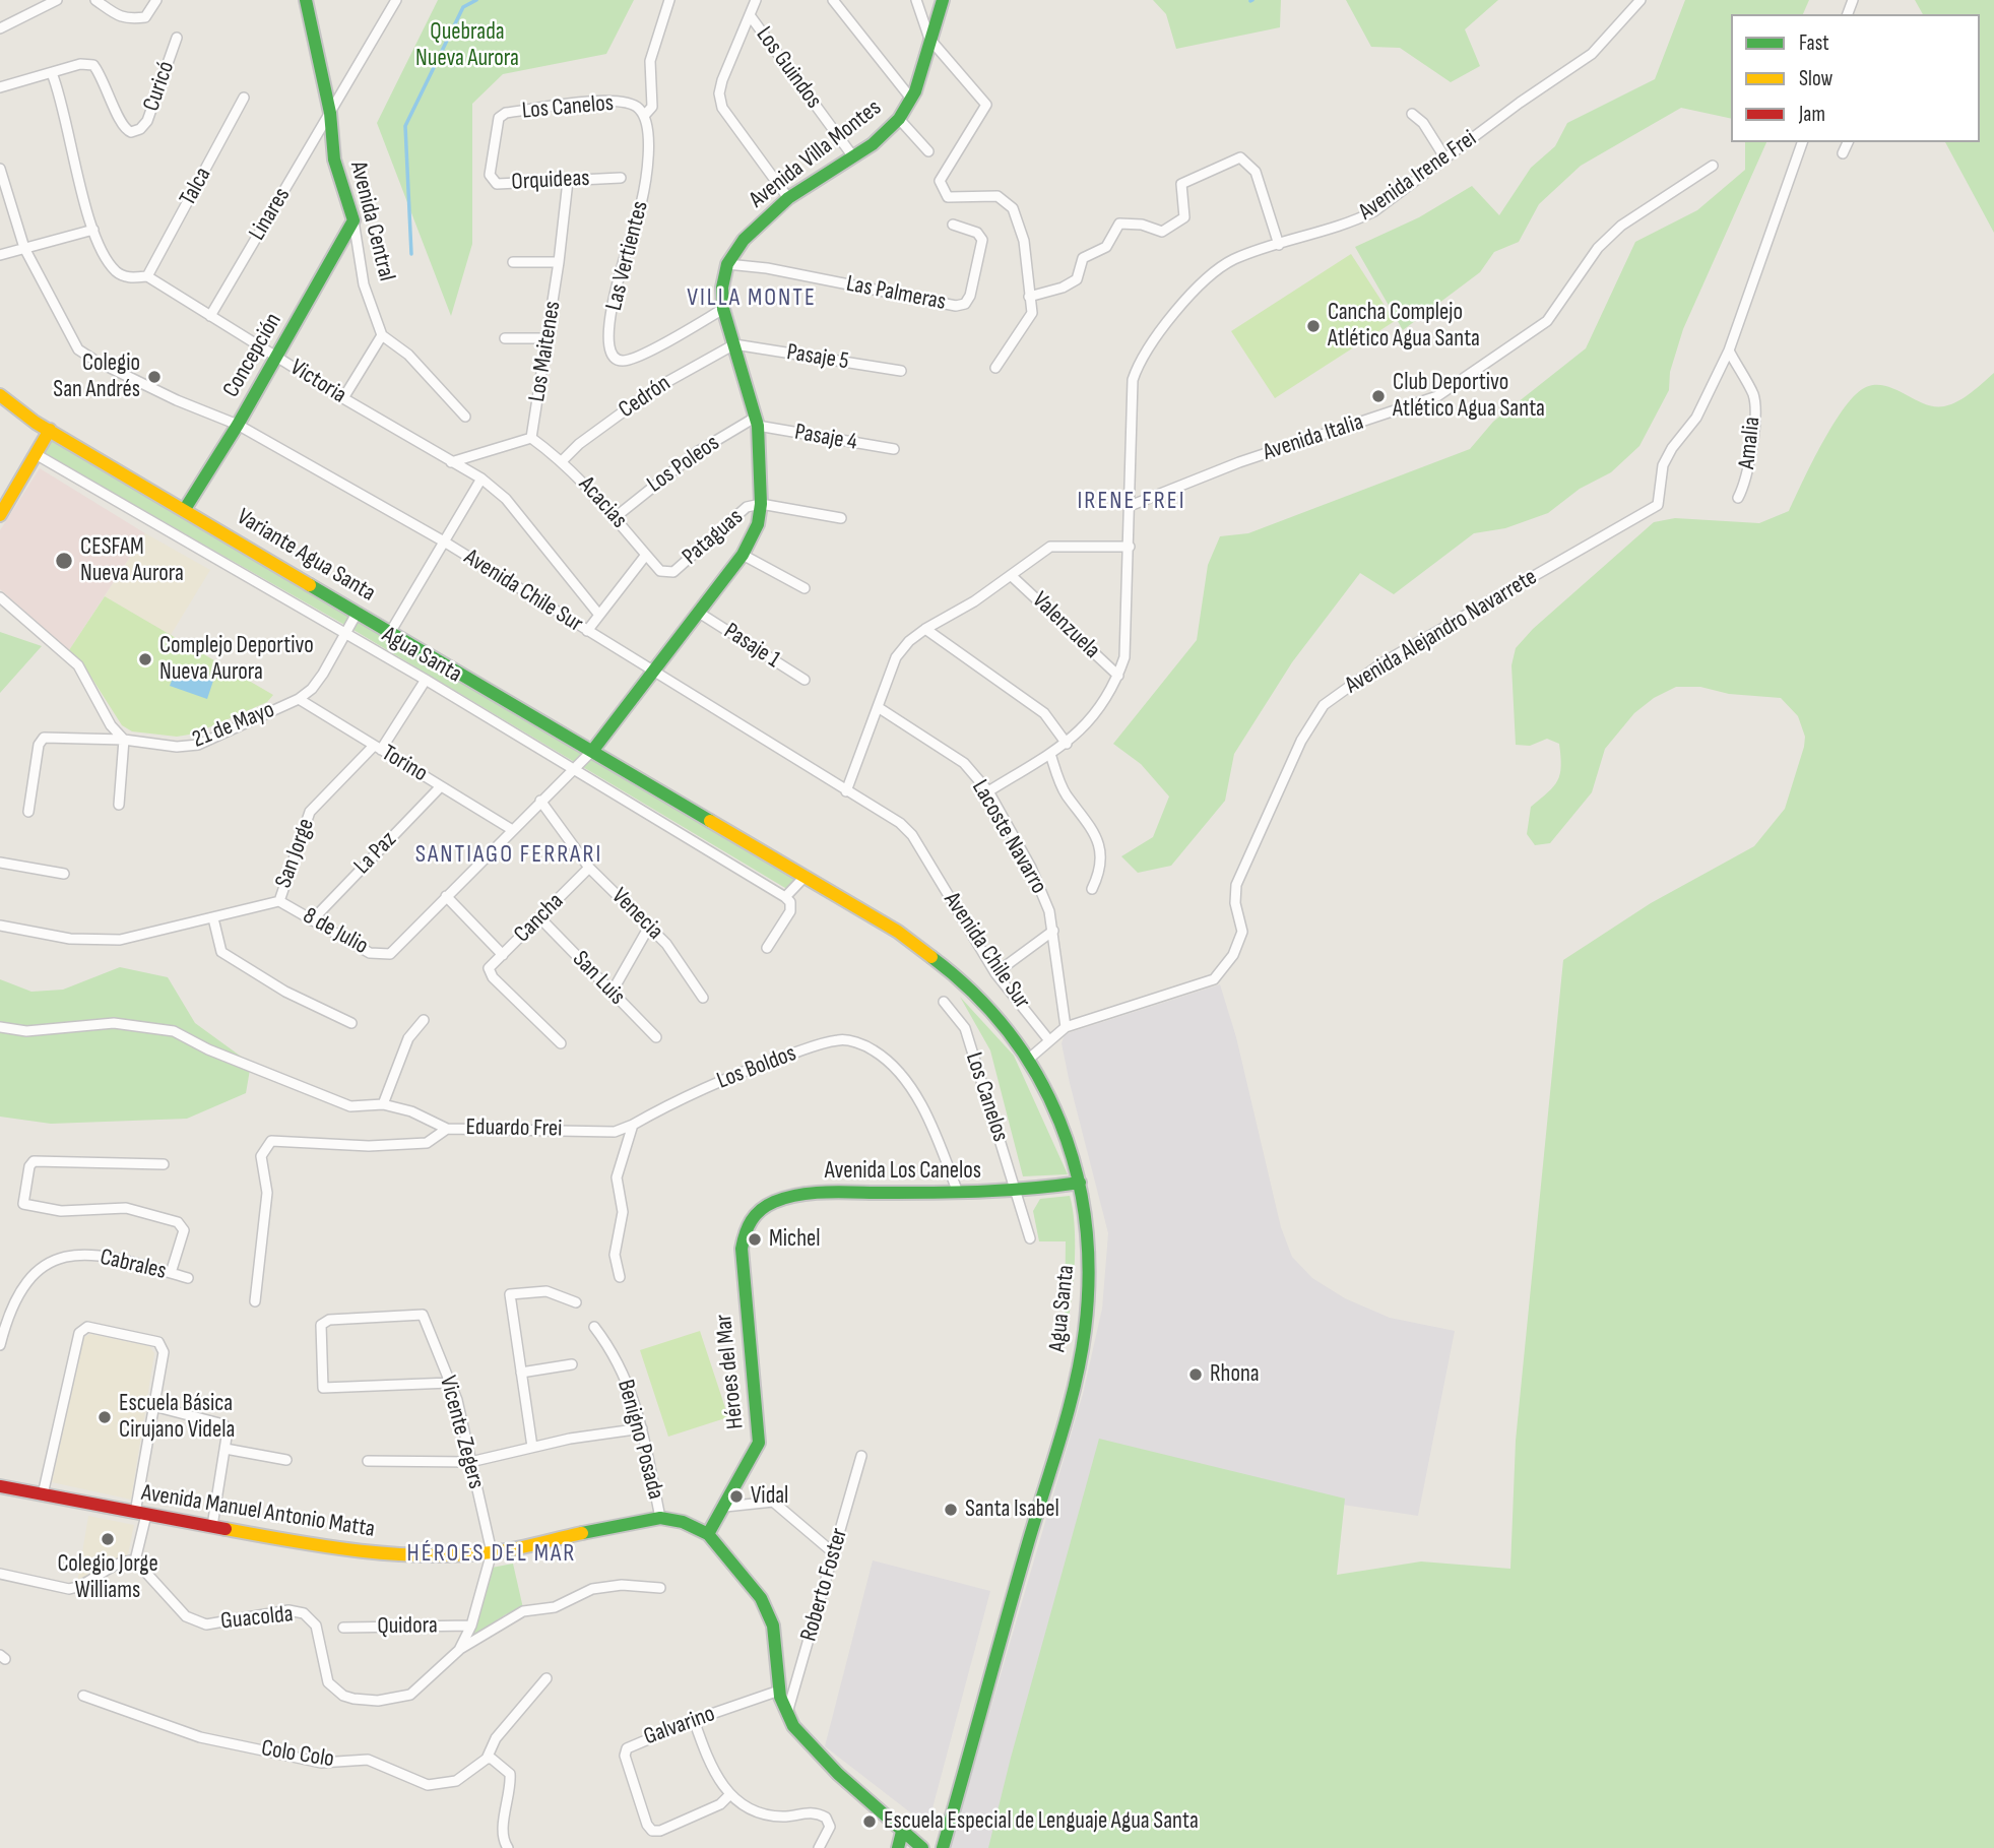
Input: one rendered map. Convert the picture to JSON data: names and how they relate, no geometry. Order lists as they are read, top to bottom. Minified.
{"streets":{"main road":["Avenida Villa Montes","Avenida Central","Concepción","Variante Agua Santa","Agua Santa","Avenida Los Canelos","Héroes del Mar","Avenida Manuel Antonio Matta"],"street":["Los Guindos","Curicó","Los Canelos","Avenida Irene Frei","Orquideas","Talca","Linares","Las Vertientes","Las Palmeras","Los Maitenes","Pasaje 5","Victoria","Cedrón","Pasaje 4","Avenida Italia","Amalia","Los Poleos","Acacias","Pataguas","Avenida Chile Sur","Valenzuela","Avenida Alejandro Navarrete","Pasaje 1","21 de Mayo","Torino","Lacoste Navarro","San Jorge","La Paz","Venecia","Cancha","8 de Julio","San Luis","Los Boldos","Eduardo Frei","Cabrales","Vicente Zegers","Benigno Posada","Roberto Foster","Guacolda","Quidora","Galvarino","Colo Colo"]},"crossings":[["Los Guindos","Avenida Villa Montes"],["Curicó","Victoria"],["Los Canelos","Orquideas"],["Los Canelos","Las Vertientes"],["Los Canelos","Avenida Los Canelos"],["Avenida Villa Montes","Las Vertientes"],["Avenida Villa Montes","Las Palmeras"],["Avenida Villa Montes","Pasaje 5"],["Avenida Villa Montes","Cedrón"],["Avenida Villa Montes","Pasaje 4"],["Avenida Villa Montes","Los Poleos"],["Avenida Villa Montes","Pataguas"],["Avenida Villa Montes","Variante Agua Santa"],["Avenida Villa Montes","Avenida Chile Sur"],["Avenida Villa Montes","Pasaje 1"],["Avenida Villa Montes","Agua Santa"],["Avenida Villa Montes","8 de Julio"],["Avenida Irene Frei","Avenida Italia"],["Avenida Irene Frei","Valenzuela"],["Avenida Irene Frei","Lacoste Navarro"],["Orquideas","Los Maitenes"],["Talca","Victoria"],["Linares","Avenida Central"],["Linares","Victoria"],["Avenida Central","Concepción"],["Los Maitenes","Acacias"],["Concepción","Victoria"],["Concepción","Variante Agua Santa"],["Concepción","Avenida Chile Sur"],["Pasaje 5","Cedrón"],["Cedrón","Acacias"],["Pasaje 4","Los Poleos"],["Amalia","Avenida Alejandro Navarrete"],["Los Poleos","Acacias"],["Acacias","Pataguas"],["Variante Agua Santa","Agua Santa"],["Variante Agua Santa","21 de Mayo"],["Variante Agua Santa","8 de Julio"],["Avenida Chile Sur","Avenida Alejandro Navarrete"],["Avenida Alejandro Navarrete","Agua Santa"],["Avenida Alejandro Navarrete","Lacoste Navarro"],["Agua Santa","21 de Mayo"],["Agua Santa","San Jorge"],["Agua Santa","8 de Julio"],["Agua Santa","Avenida Los Canelos"],["21 de Mayo","Torino"],["Torino","San Jorge"],["Torino","La Paz"],["Torino","8 de Julio"],["San Jorge","8 de Julio"],["La Paz","8 de Julio"],["Venecia","Cancha"],["Venecia","8 de Julio"],["Cancha","San Luis"],["Los Boldos","Eduardo Frei"],["Los Boldos","Avenida Los Canelos"],["Avenida Los Canelos","Héroes del Mar"],["Héroes del Mar","Avenida Manuel Antonio Matta"],["Vicente Zegers","Avenida Manuel Antonio Matta"],["Vicente Zegers","Guacolda"],["Benigno Posada","Avenida Manuel Antonio Matta"],["Avenida Manuel Antonio Matta","Roberto Foster"],["Avenida Manuel Antonio Matta","Guacolda"],["Avenida Manuel Antonio Matta","Galvarino"],["Guacolda","Quidora"]],"districts":["VILLA MONTE","IRENE FREI","SANTIAGO FERRARI","HÉROES DEL MAR"],"parks":["Quebrada Nueva Aurora"],"places":["Cancha Complejo Atlético Agua Santa","Colegio San Andrés","Club Deportivo Atlético Agua Santa","CESFAM Nueva Aurora","Complejo Deportivo Nueva Aurora","Michel","Rhona","Escuela Básica Cirujano Videla","Vidal","Santa Isabel","Colegio Jorge Williams","Escuela Especial de Lenguaje Agua Santa"],"legend":["Fast","Slow","Jam"]}
